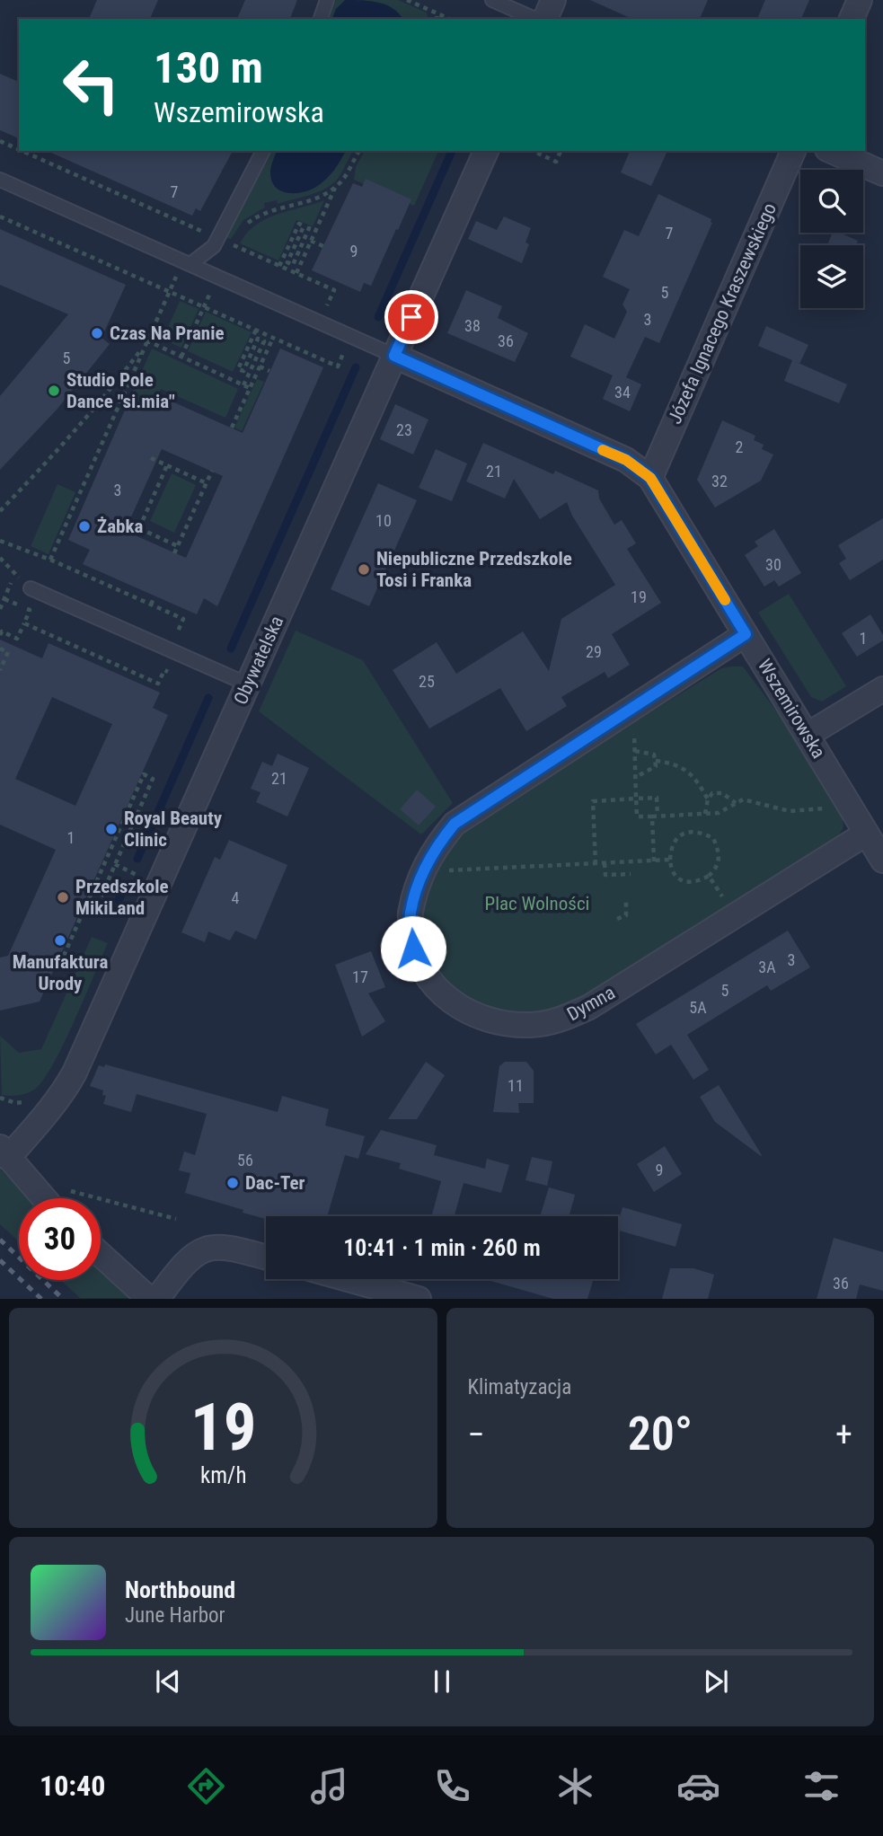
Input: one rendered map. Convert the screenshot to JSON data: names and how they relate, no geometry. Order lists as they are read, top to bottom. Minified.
{"streets":{"street":["Józefa Ignacego Kraszewskiego","Obywatelska","Wszemirowska","Dymna"]},"crossings":[["Józefa Ignacego Kraszewskiego","Wszemirowska"],["Obywatelska","Wszemirowska"],["Wszemirowska","Dymna"]],"parks":["Plac Wolności"],"places":["Czas Na Pranie","Studio Pole Dance \"si.mia\"","Żabka","Niepubliczne Przedszkole Tosi i Franka","Royal Beauty Clinic","Przedszkole MikiLand","Manufaktura Urody","Dac-Ter"],"house_numbers":["7","7","9","5","3","38","36","5","34","23","2","21","32","3","10","30","19","1","29","25","21","1","4","3","3A","17","5","5A","11","56","9","36"],"page":{"turn":["130 m","Wszemirowska"],"limit":"30","trip":"10:41 · 1 min · 260 m","tile":"Klimatyzacja","heat":["−","20°","+"],"song":["Northbound","June Harbor"],"tabs":"10:40","gauge":["19","km/h"]}}
